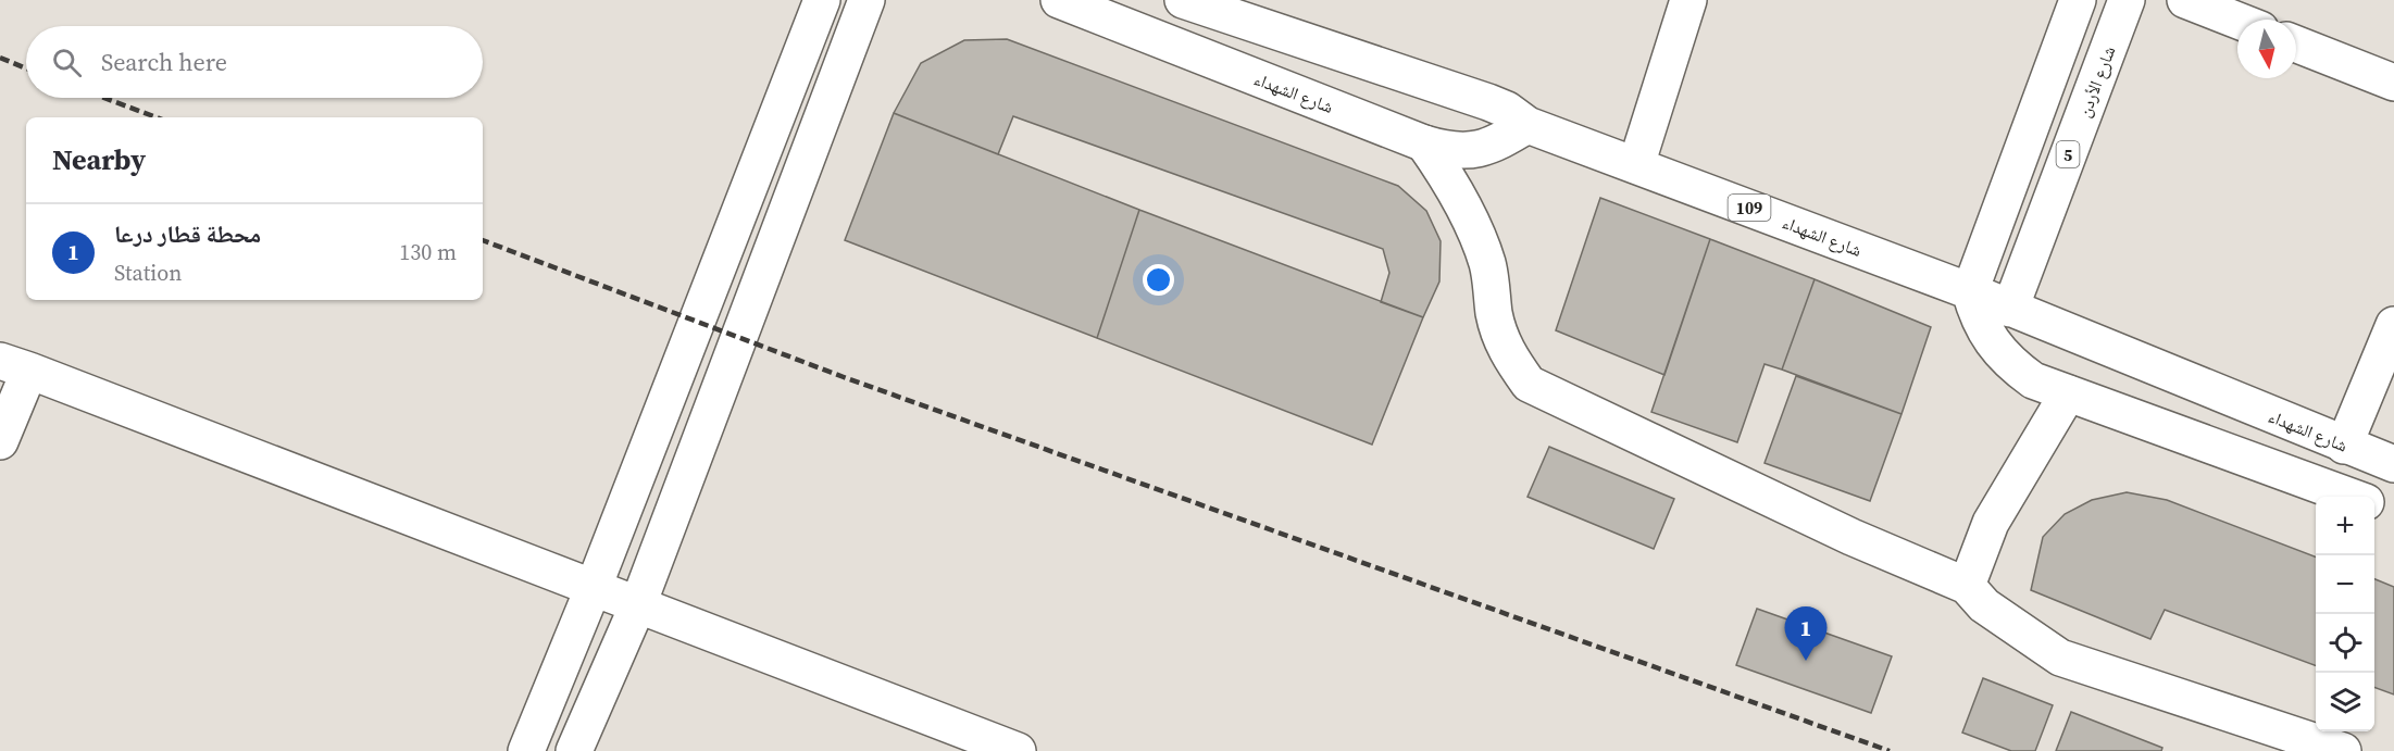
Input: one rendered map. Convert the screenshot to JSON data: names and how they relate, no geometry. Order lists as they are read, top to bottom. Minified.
{"streets":{"street":["شارع الأردن","شارع الشهداء","5","109"]},"crossings":[["شارع الأردن","شارع الشهداء"]],"north":"bottom","page":{"search":"Search here","heading":"Nearby","list":[{"mark":"1","name":"محطة قطار درعا","note":"Station","value":"130 m"}],"map_buttons":["+","−"],"pins":"1"}}
